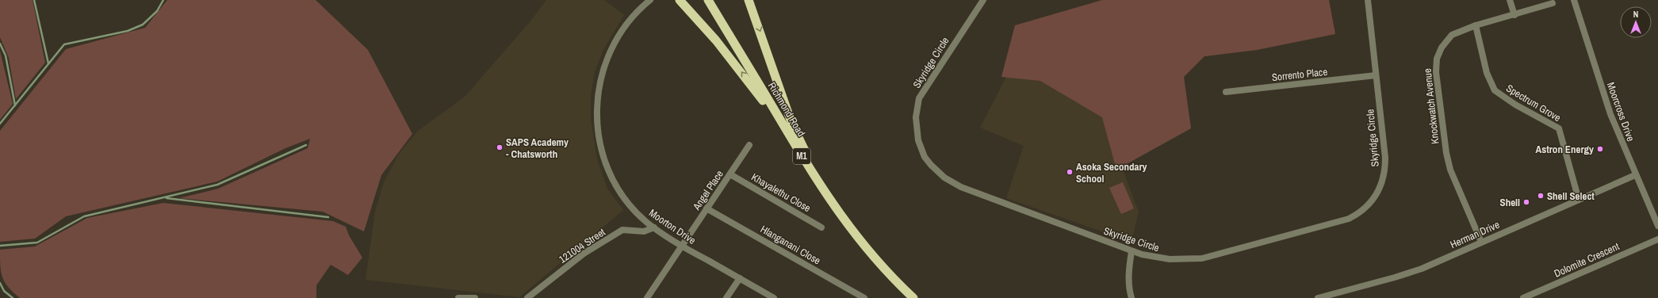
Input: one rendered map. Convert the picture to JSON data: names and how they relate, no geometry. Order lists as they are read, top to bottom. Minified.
{"streets":{"highway":["Richmond Road","M1"],"street":["Skyridge Circle","Sorrento Place","Spectrum Grove","Knockwatch Avenue","Moorcross Drive","Angel Place","Khayalethu Close","Moorton Drive","Herman Drive","Hlanganani Close","121004 Street","Dolomite Crescent"]},"crossings":[["Skyridge Circle","Sorrento Place"],["Spectrum Grove","Knockwatch Avenue"],["Spectrum Grove","Herman Drive"],["Knockwatch Avenue","Herman Drive"],["Moorcross Drive","Herman Drive"],["Angel Place","Khayalethu Close"],["Angel Place","Moorton Drive"],["Angel Place","Hlanganani Close"],["Moorton Drive","121004 Street"]],"places":["SAPS Academy - Chatsworth","Astron Energy","Asoka Secondary School","Shell Select","Shell"],"north":"top"}
